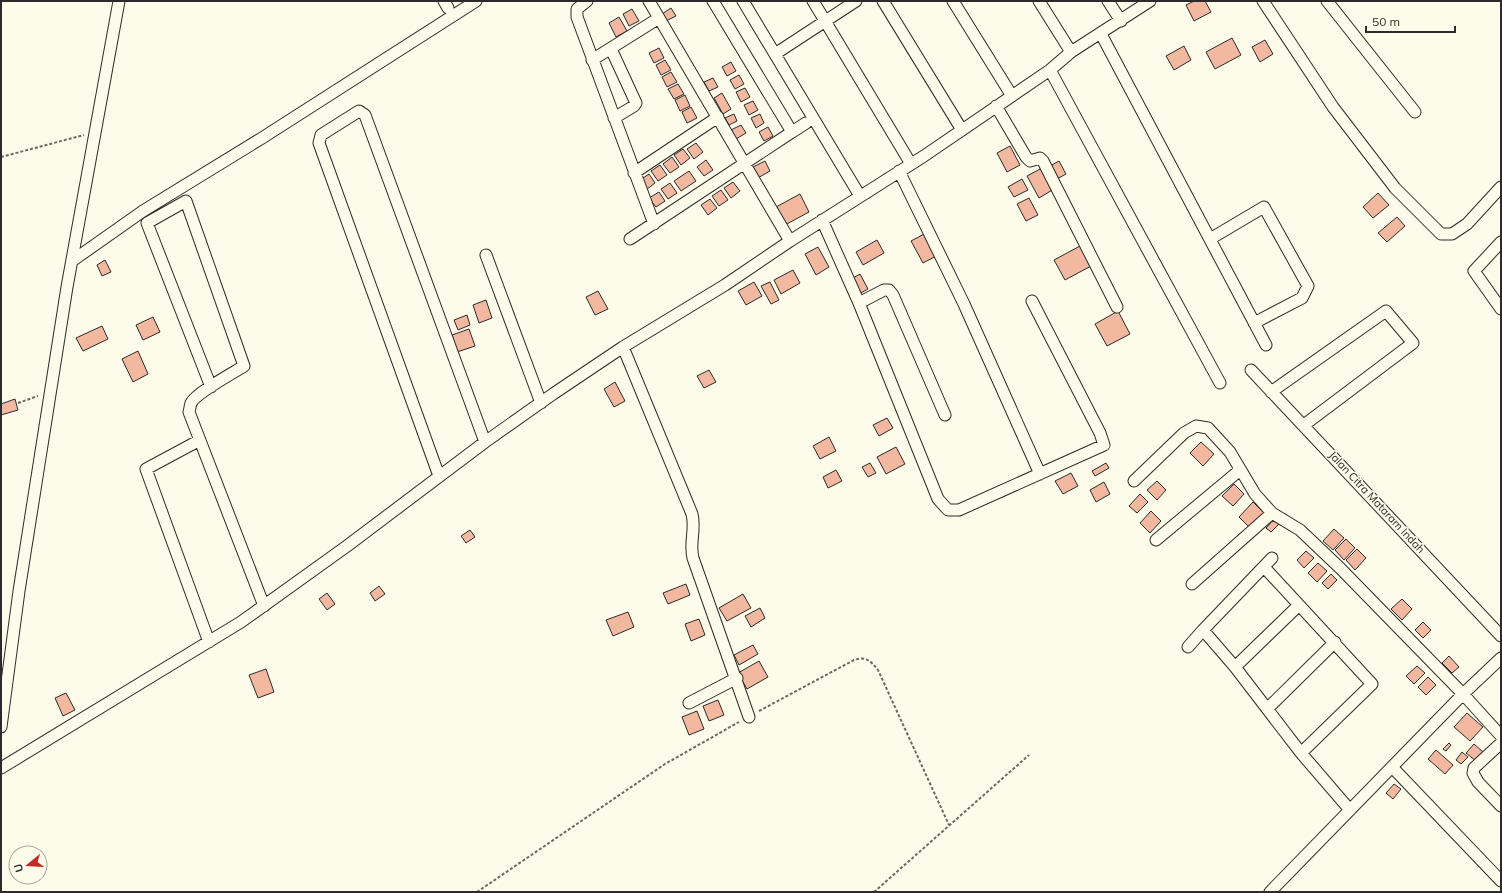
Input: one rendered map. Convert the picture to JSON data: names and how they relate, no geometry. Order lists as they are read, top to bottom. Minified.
{"streets":{"street":["Jalan Citra Mataram Indah"]},"scale_bar":"50 m","north":"left"}
